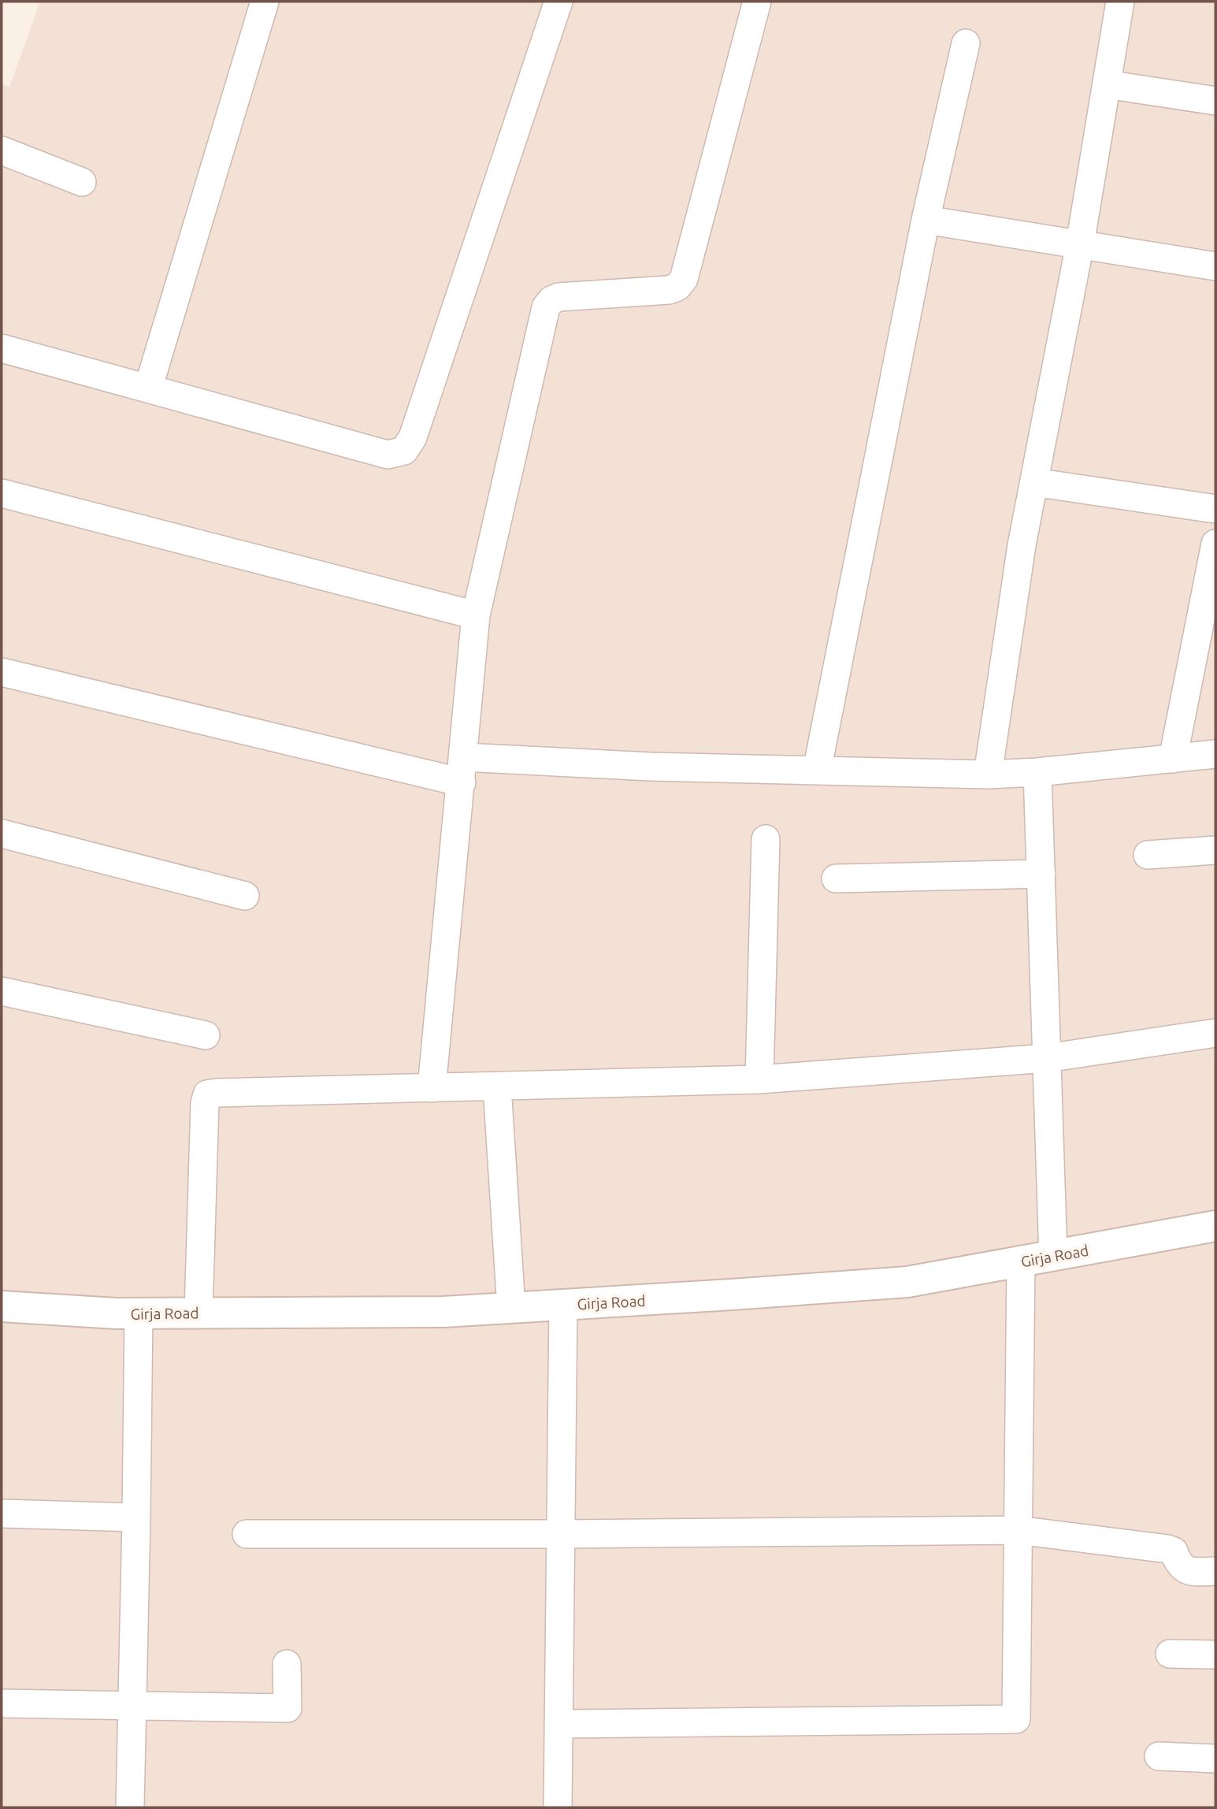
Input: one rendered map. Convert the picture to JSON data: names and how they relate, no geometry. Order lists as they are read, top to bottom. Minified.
{"streets":{"main road":["Girja Road"]}}
